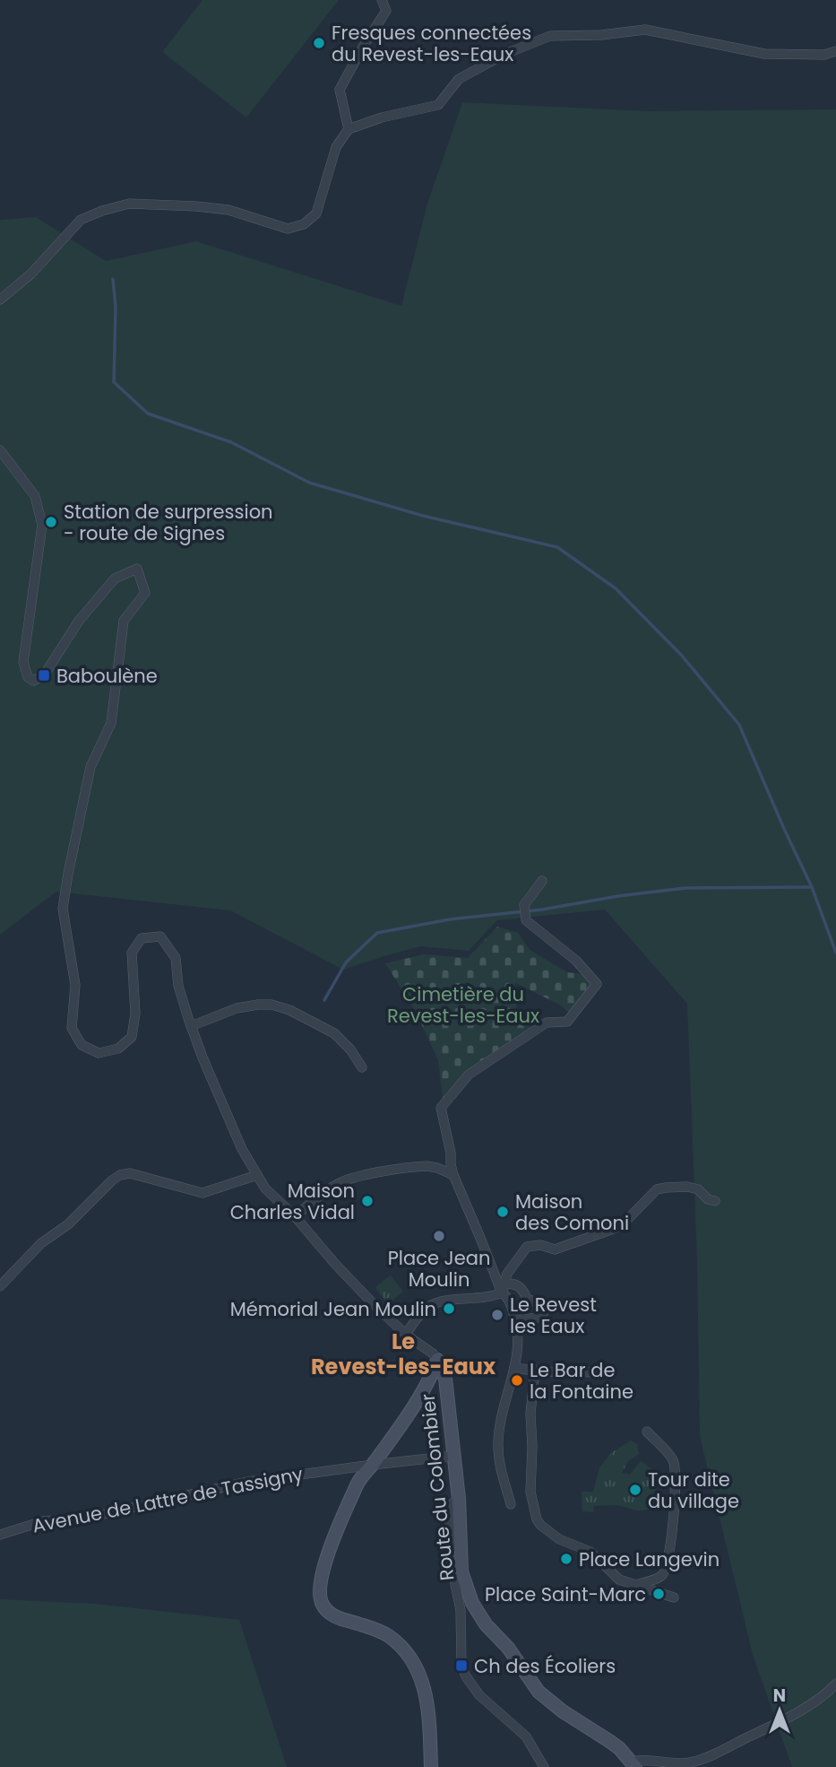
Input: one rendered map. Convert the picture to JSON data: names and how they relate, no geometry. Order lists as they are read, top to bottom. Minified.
{"streets":{"street":["Route du Colombier","Avenue de Lattre de Tassigny"]},"crossings":[["Route du Colombier","Avenue de Lattre de Tassigny"]],"districts":["Le Revest-les-Eaux"],"parks":["Cimetière du Revest-les-Eaux"],"places":{"other":["Fresques connectées du Revest-les-Eaux","Station de surpression - route de Signes","Maison Charles Vidal","Maison des Comoni","Place Jean Moulin","Mémorial Jean Moulin","Le Revest les Eaux","Le Bar de la Fontaine","Tour dite du village","Place Langevin","Place Saint-Marc"],"transit":["Baboulène","Ch des Écoliers"]},"north":"top"}
